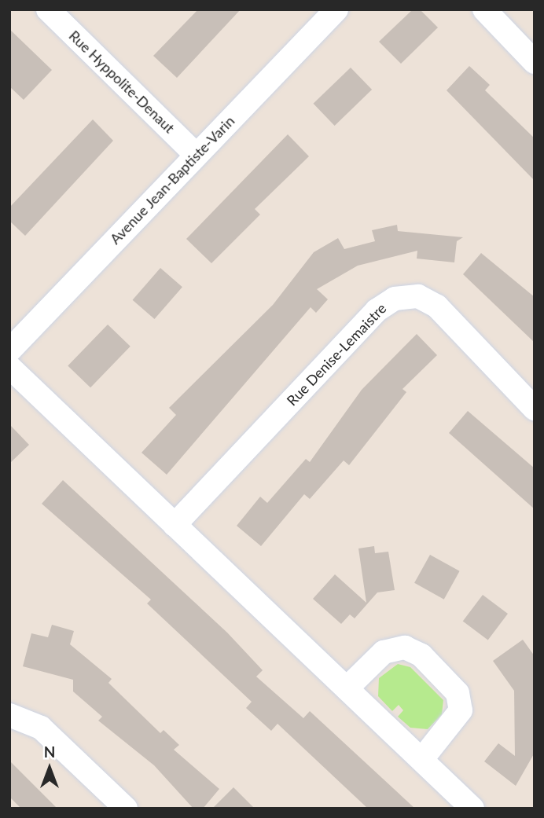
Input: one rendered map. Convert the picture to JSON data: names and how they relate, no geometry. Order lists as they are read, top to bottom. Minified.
{"streets":{"street":["Rue Hyppolite-Denaut","Avenue Jean-Baptiste-Varin","Rue Denise-Lemaistre"]},"crossings":[["Rue Hyppolite-Denaut","Avenue Jean-Baptiste-Varin"]],"north":"top"}
